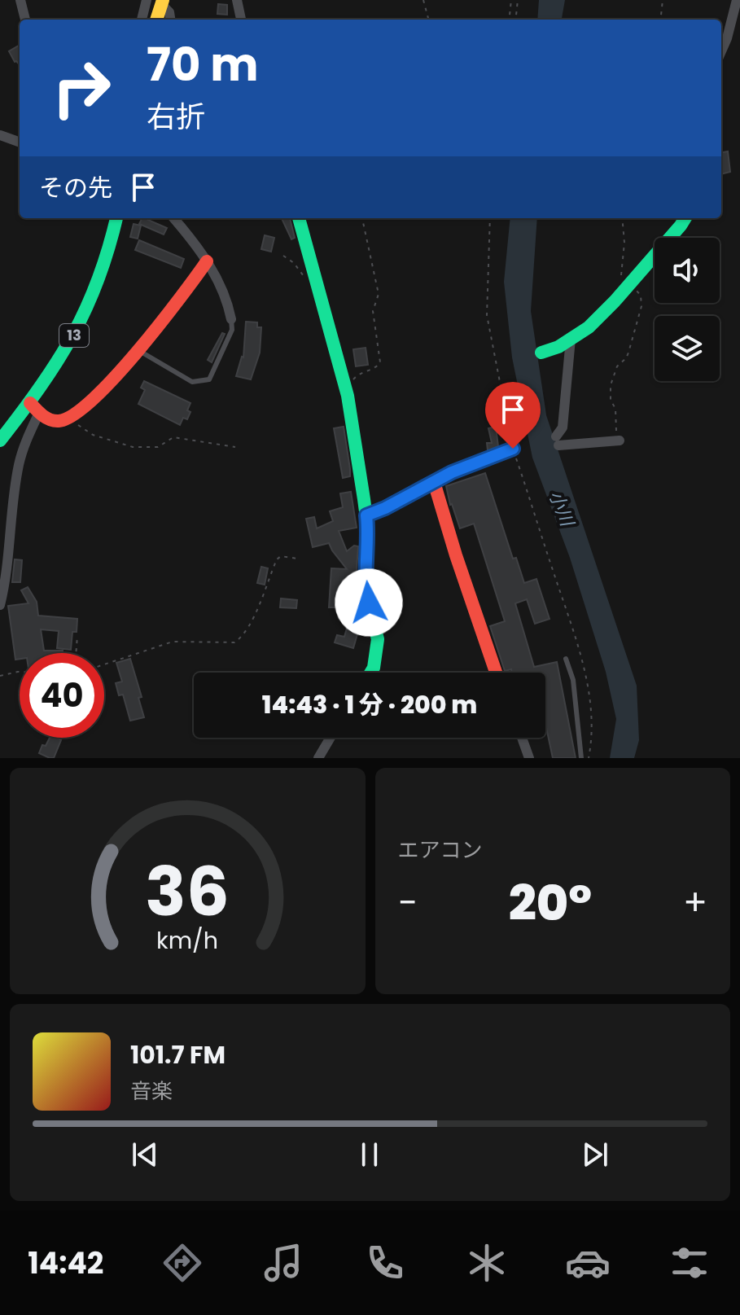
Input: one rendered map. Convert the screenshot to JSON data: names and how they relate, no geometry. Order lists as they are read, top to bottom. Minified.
{"streets":{"main road":["13"]},"water":["小川"],"page":{"turn":["70 m","右折"],"then":"その先","limit":"40","trip":"14:43 · 1 分 · 200 m","tile":"エアコン","heat":["−","20°","+"],"song":["101.7 FM","音楽"],"tabs":"14:42","gauge":["36","km/h"]}}
